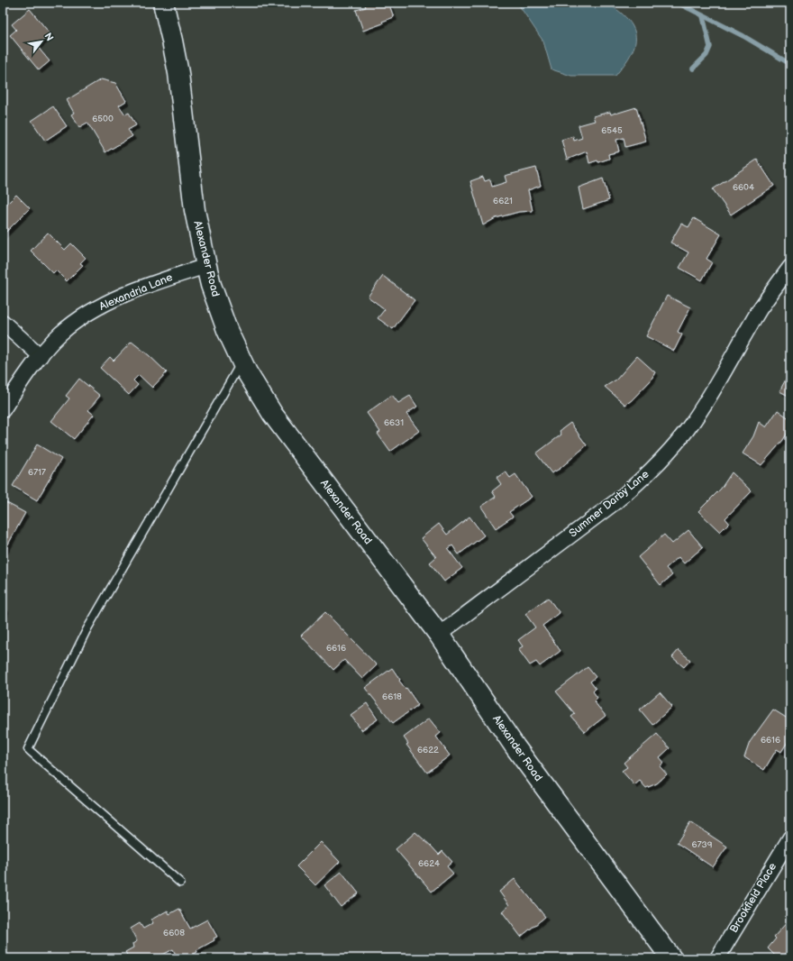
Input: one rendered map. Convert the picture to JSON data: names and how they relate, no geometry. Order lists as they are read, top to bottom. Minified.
{"streets":{"street":["Alexander Road","Alexandria Lane","Summer Darby Lane","Brookfield Place"]},"crossings":[["Alexander Road","Alexandria Lane"],["Alexander Road","Summer Darby Lane"]],"house_numbers":["6500","6545","6604","6621","6631","6717","6616","6618","6616","6622","6739","6624","6608"],"north":"top right"}
